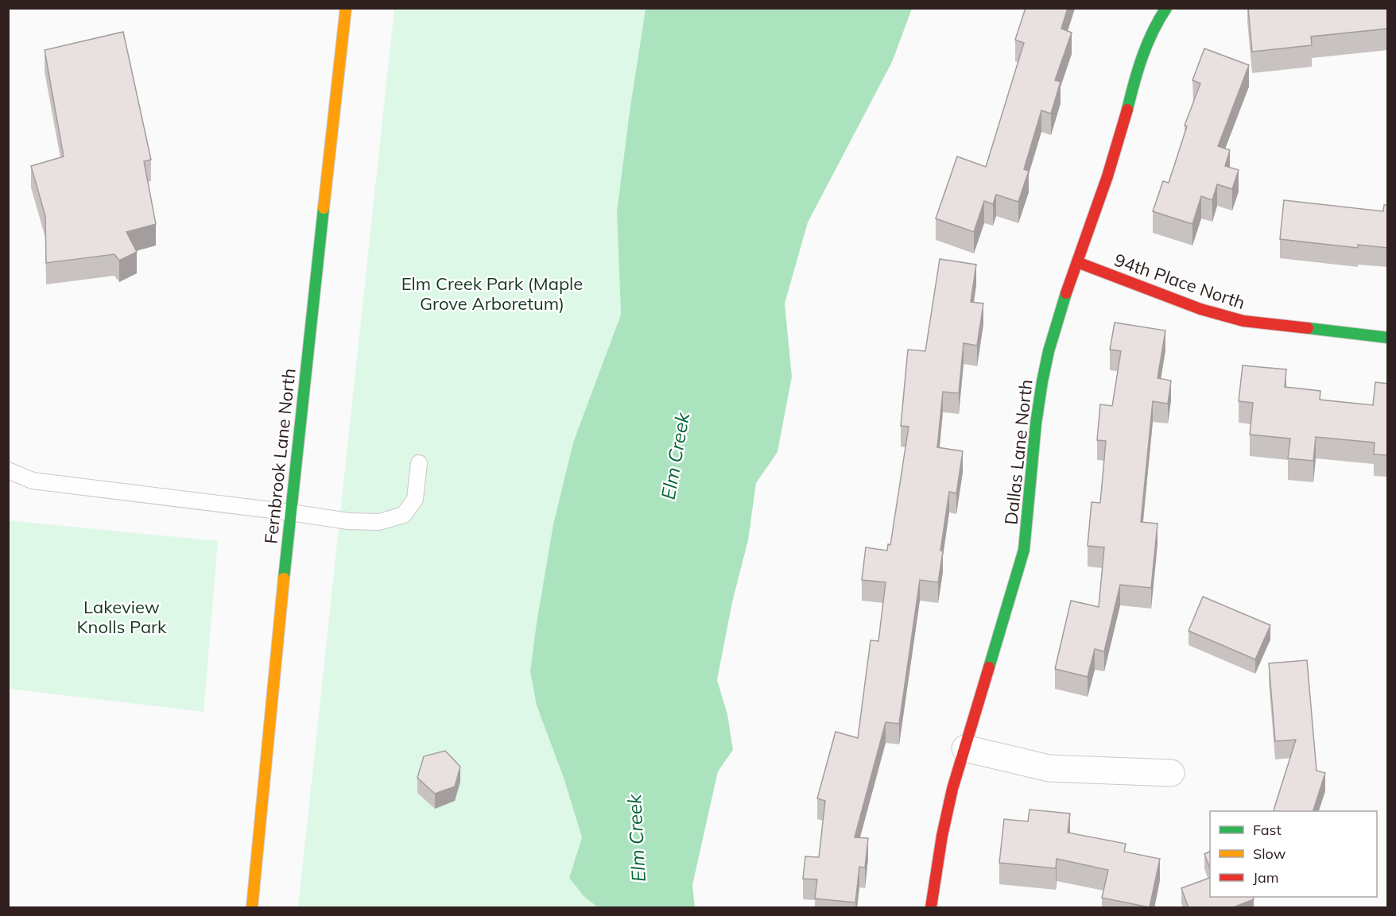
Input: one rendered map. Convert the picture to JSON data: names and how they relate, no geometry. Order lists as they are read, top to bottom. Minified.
{"streets":{"street":["94th Place North","Dallas Lane North","Fernbrook Lane North"]},"crossings":[["94th Place North","Dallas Lane North"]],"water":["Elm Creek"],"parks":["Elm Creek Park (Maple Grove Arboretum)","Lakeview Knolls Park"],"legend":["Fast","Slow","Jam"]}
